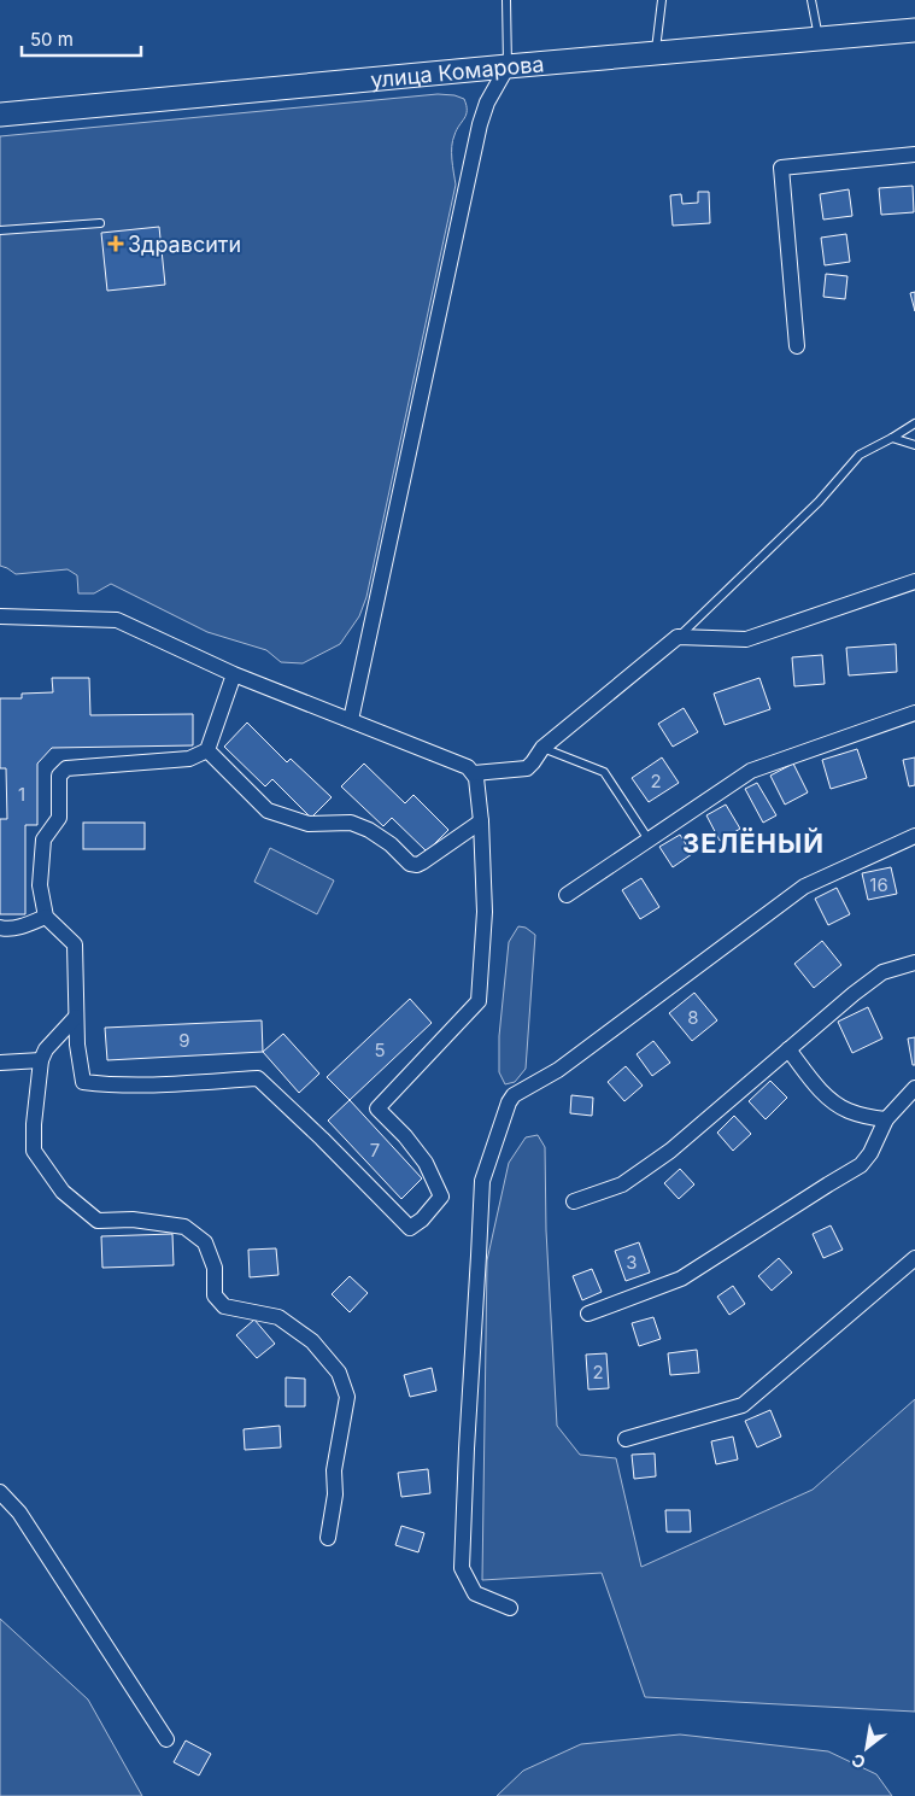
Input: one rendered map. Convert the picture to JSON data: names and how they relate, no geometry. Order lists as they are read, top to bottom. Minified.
{"streets":{"main road":["улица Комарова"]},"districts":["ЗЕЛЁНЫЙ"],"places":{"health":["Здравсити"]},"house_numbers":["2","1","16","8","9","5","7","3","2"],"scale_bar":"50 m","north":"bottom left"}
